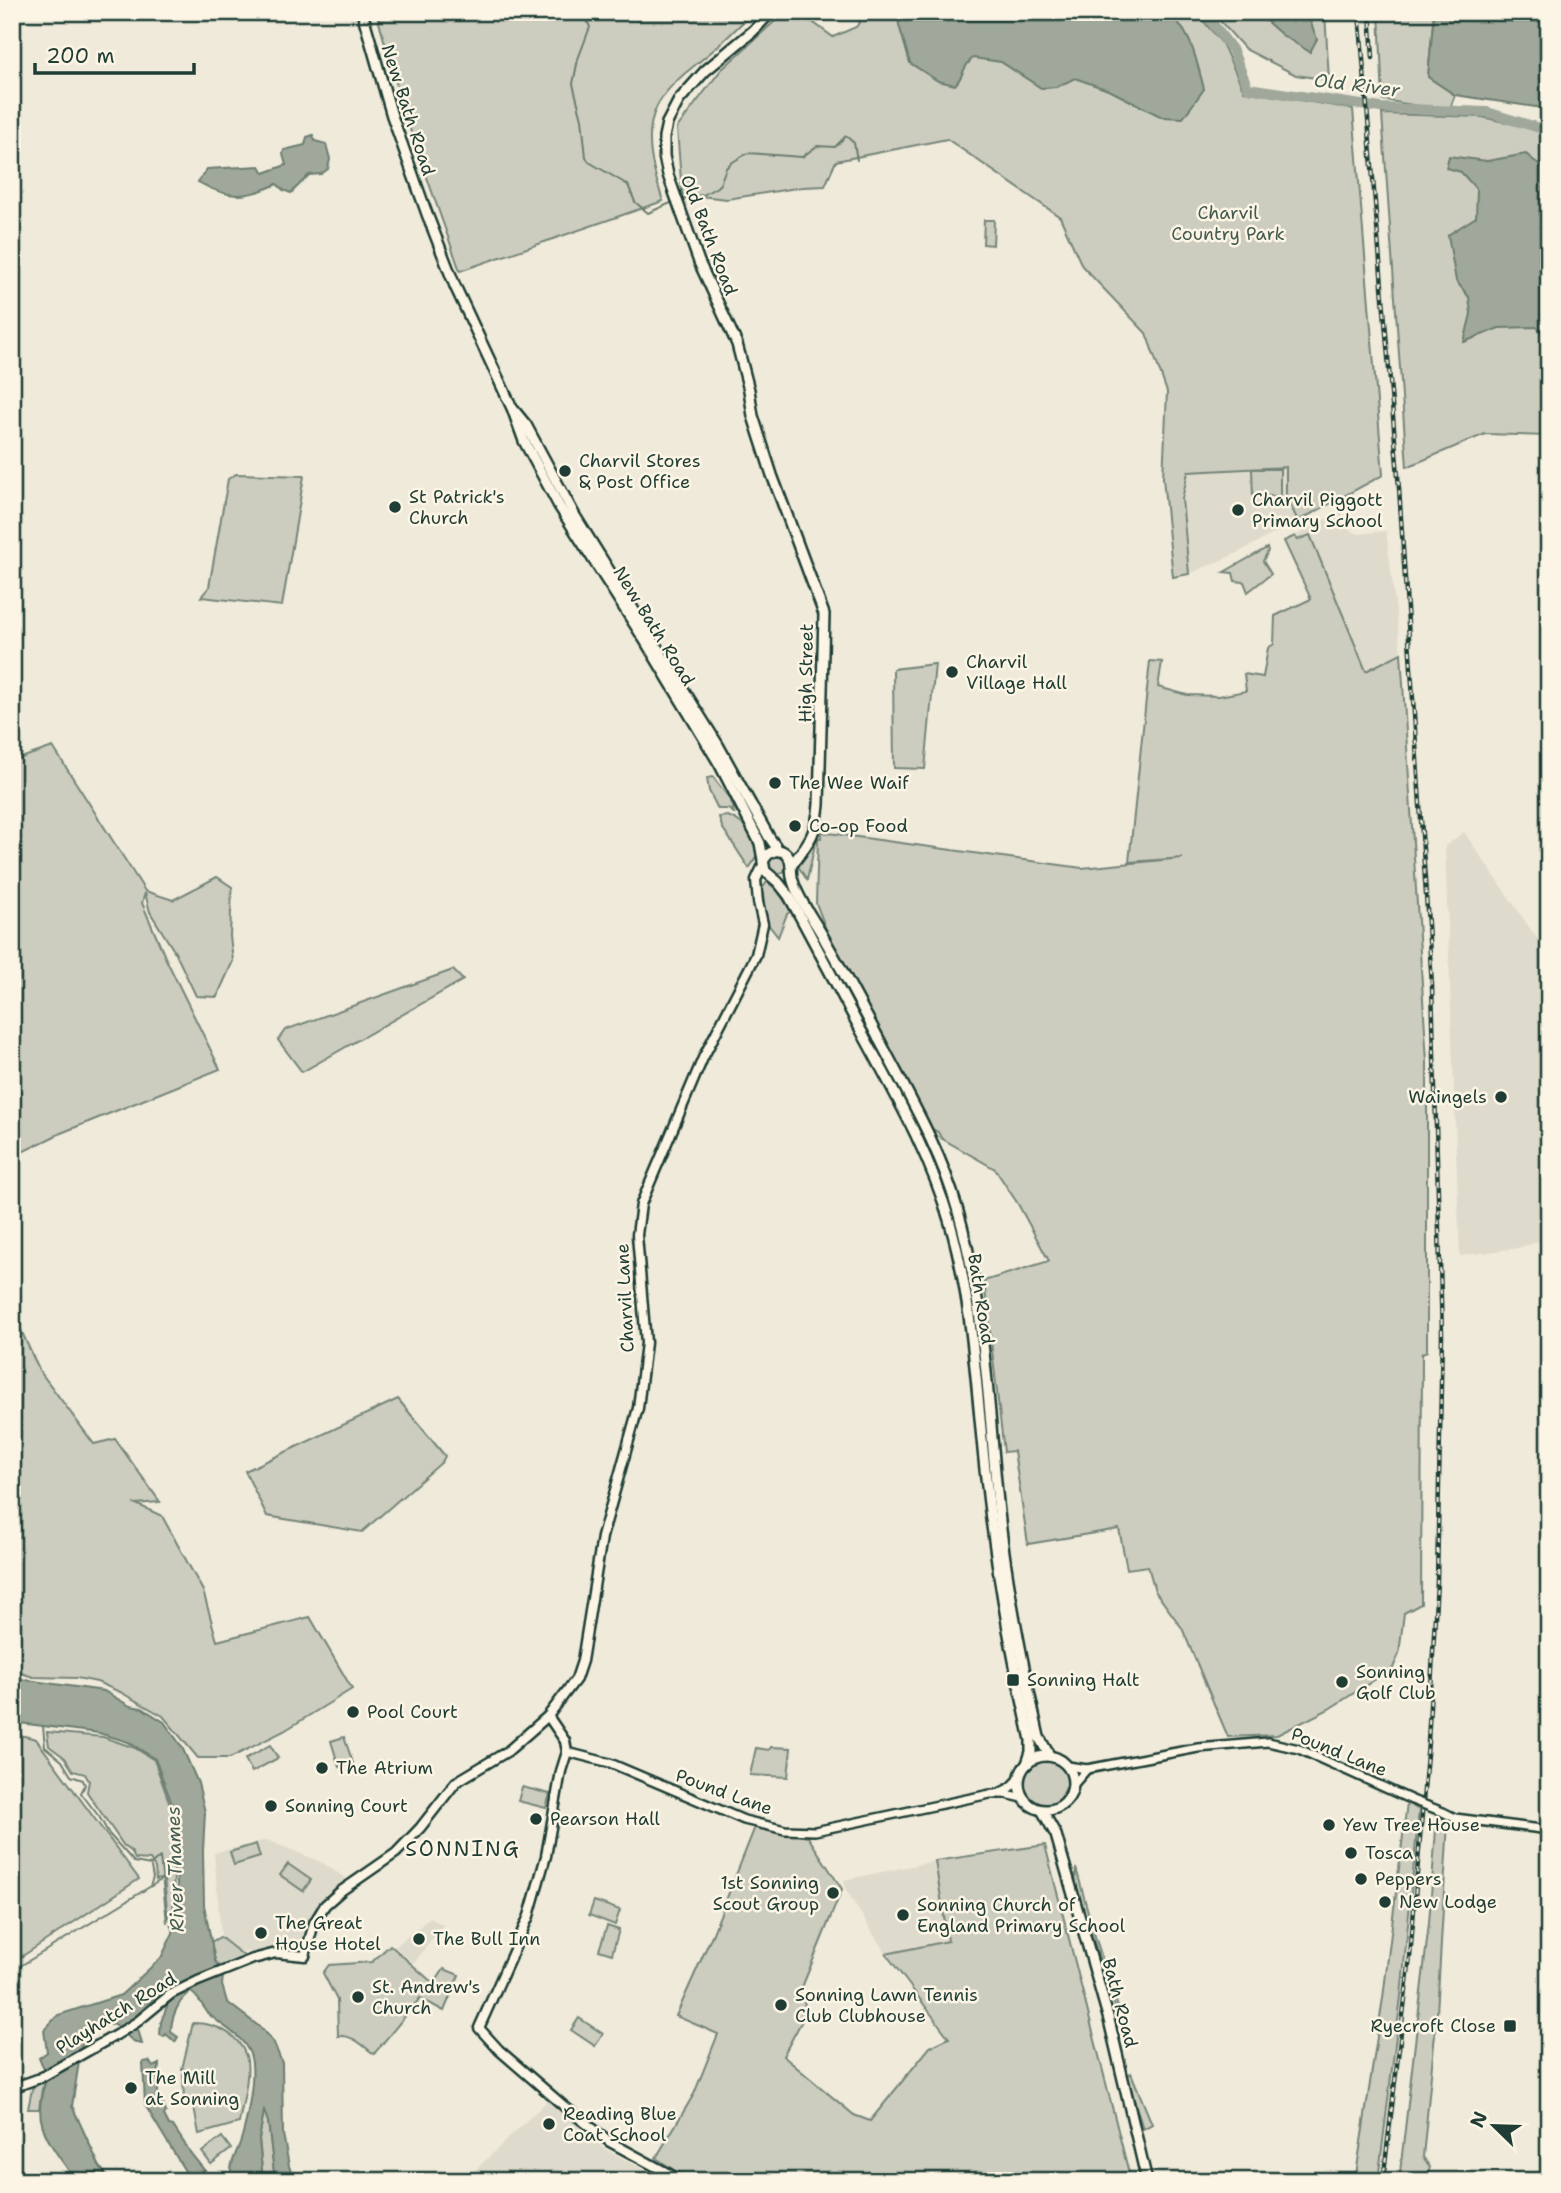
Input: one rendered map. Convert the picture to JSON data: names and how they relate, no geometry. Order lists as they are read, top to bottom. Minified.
{"streets":{"main road":["New Bath Road","Old Bath Road","High Street","Charvil Lane","Bath Road","Playhatch Road"],"street":["Pound Lane"]},"crossings":[["New Bath Road","High Street"],["New Bath Road","Charvil Lane"],["New Bath Road","Bath Road"],["Old Bath Road","High Street"],["High Street","Charvil Lane"],["High Street","Bath Road"],["Charvil Lane","Bath Road"],["Charvil Lane","Playhatch Road"],["Bath Road","Pound Lane"]],"districts":["SONNING"],"water":["Old River","River Thames"],"parks":["Charvil Country Park"],"places":{"other":["Charvil Stores & Post Office","St Patrick's Church","Charvil Piggott Primary School","Charvil Village Hall","The Wee Waif","Co-op Food","Waingels","Sonning Golf Club","Pool Court","The Atrium","Sonning Court","Pearson Hall","Yew Tree House","Tosca","Peppers","1st Sonning Scout Group","New Lodge","Sonning Church of England Primary School","The Great House Hotel","The Bull Inn","St. Andrew's Church","Sonning Lawn Tennis Club Clubhouse","The Mill at Sonning","Reading Blue Coat School"],"transit":["Sonning Halt","Ryecroft Close"]},"scale_bar":"200 m","north":"top left"}
